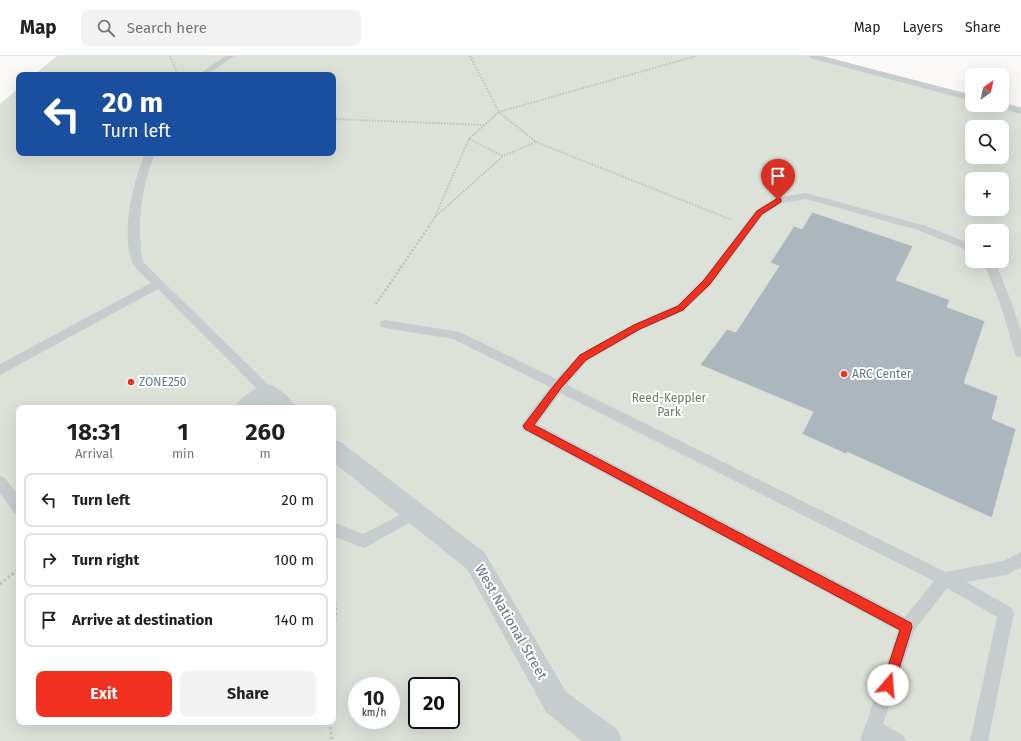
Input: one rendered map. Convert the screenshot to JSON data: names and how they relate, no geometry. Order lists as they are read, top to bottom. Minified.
{"streets":{"street":["West National Street"]},"parks":["Reed-Keppler Park"],"places":["ARC Center","ZONE250"],"north":"top right","page":{"header":"Map","search":"Search here","nav":["Map","Layers","Share"],"map_buttons":["+","−"],"turn":["20 m","Turn left"],"eta":["18:31","Arrival","1","min","260","m"],"list":[{"name":"Turn left","value":"20 m"},{"name":"Turn right","value":"100 m"},{"name":"Arrive at destination","value":"140 m"}],"buttons":["Exit","Share"],"speed":"10 km/h","limit":"20"}}
